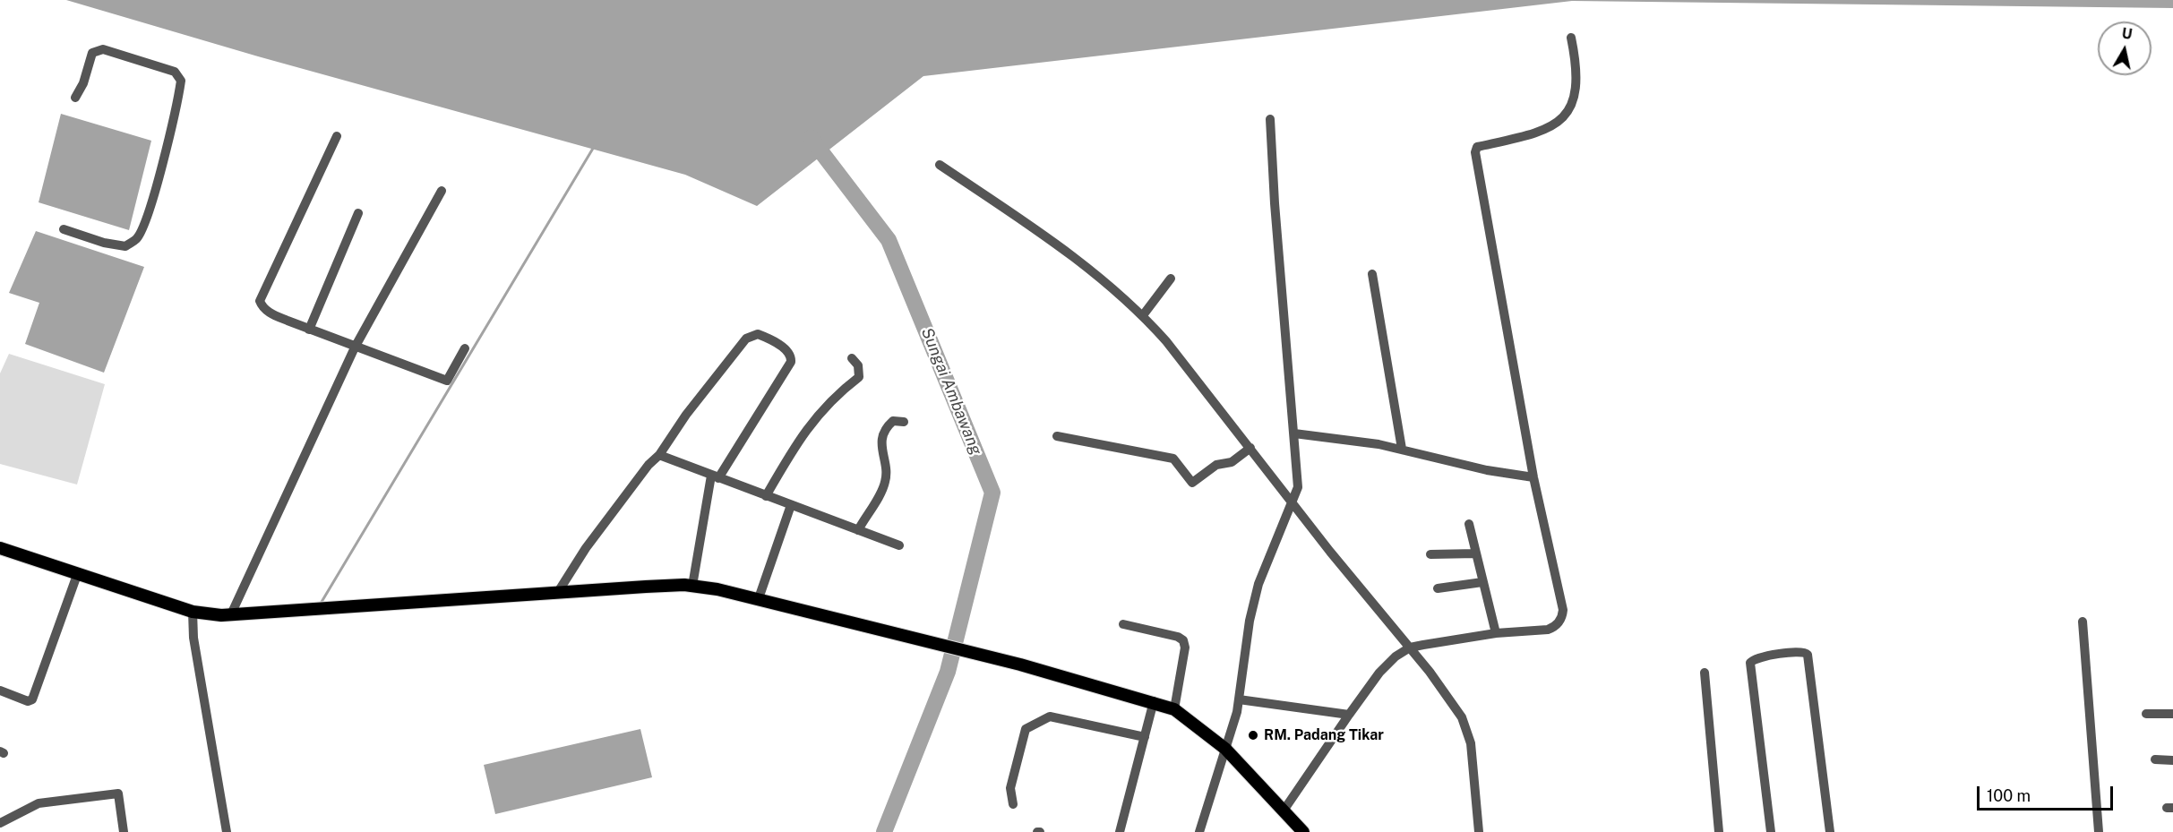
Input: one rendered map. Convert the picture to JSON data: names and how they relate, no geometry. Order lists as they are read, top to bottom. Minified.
{"water":["Sungai Ambawang"],"places":["RM. Padang Tikar"],"scale_bar":"100 m","north":"top"}
